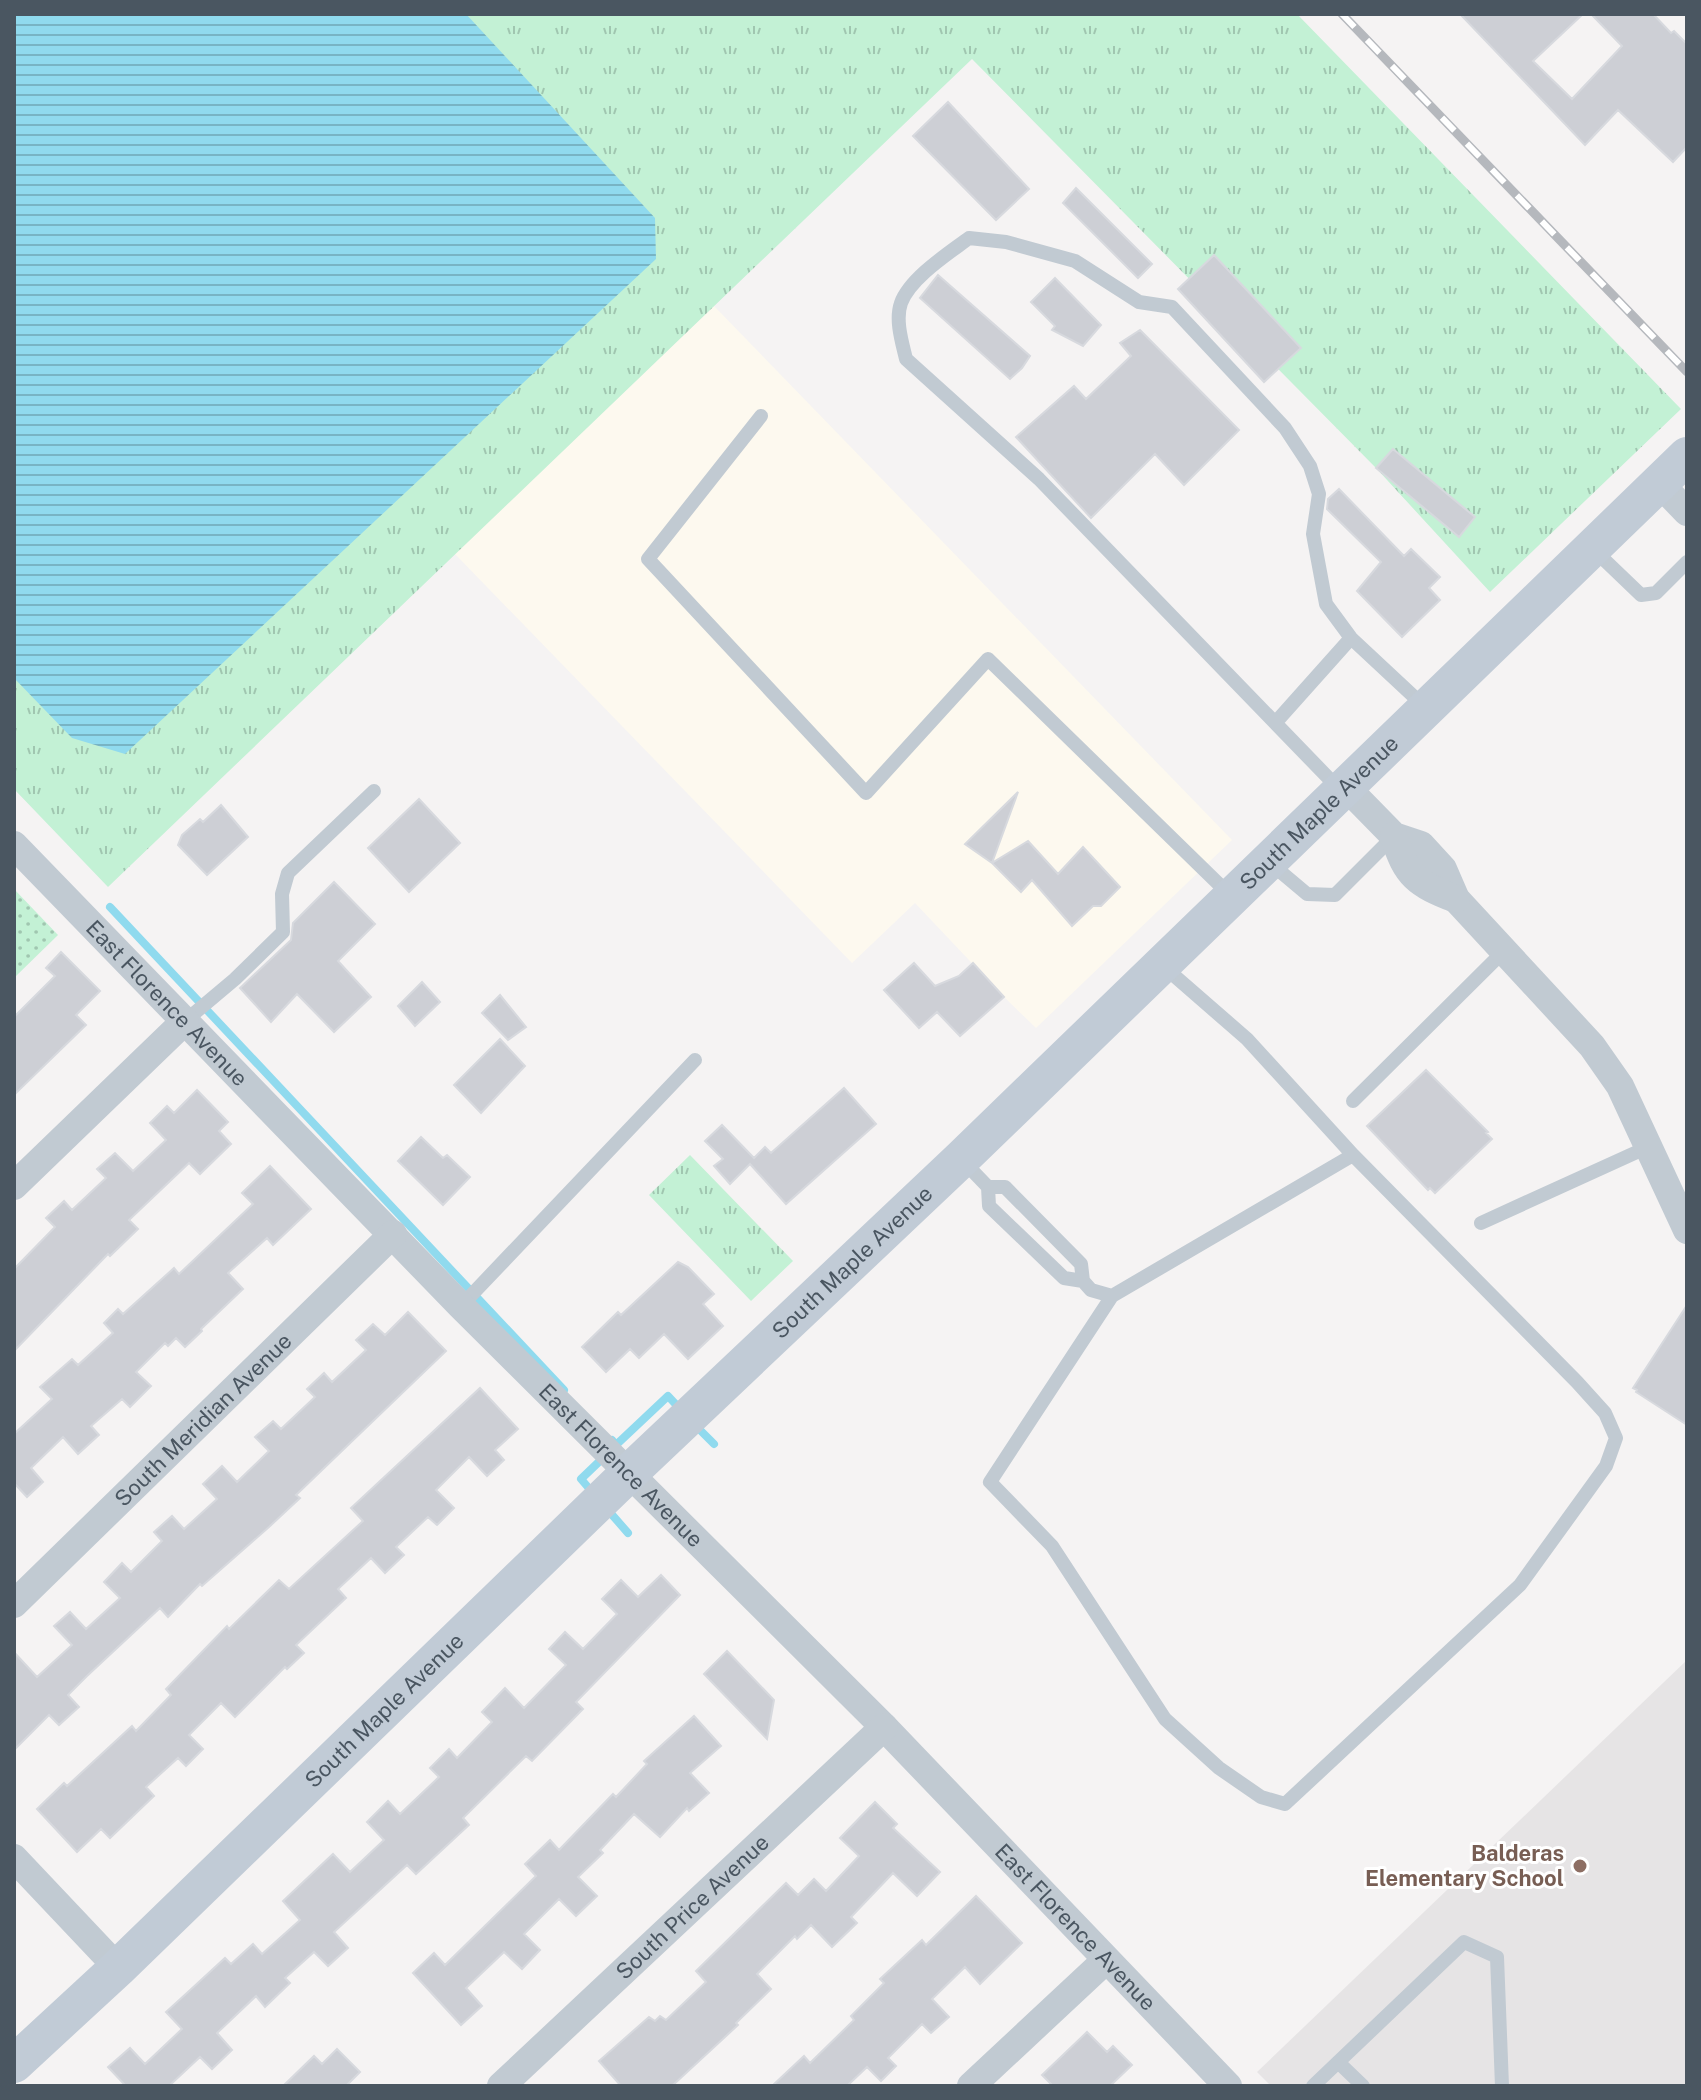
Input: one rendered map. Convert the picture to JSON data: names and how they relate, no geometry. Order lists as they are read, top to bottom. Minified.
{"streets":{"main road":["South Maple Avenue"],"street":["East Florence Avenue","South Meridian Avenue","South Price Avenue"]},"crossings":[["South Maple Avenue","East Florence Avenue"],["East Florence Avenue","South Meridian Avenue"],["East Florence Avenue","South Price Avenue"]],"places":["Balderas Elementary School"]}
